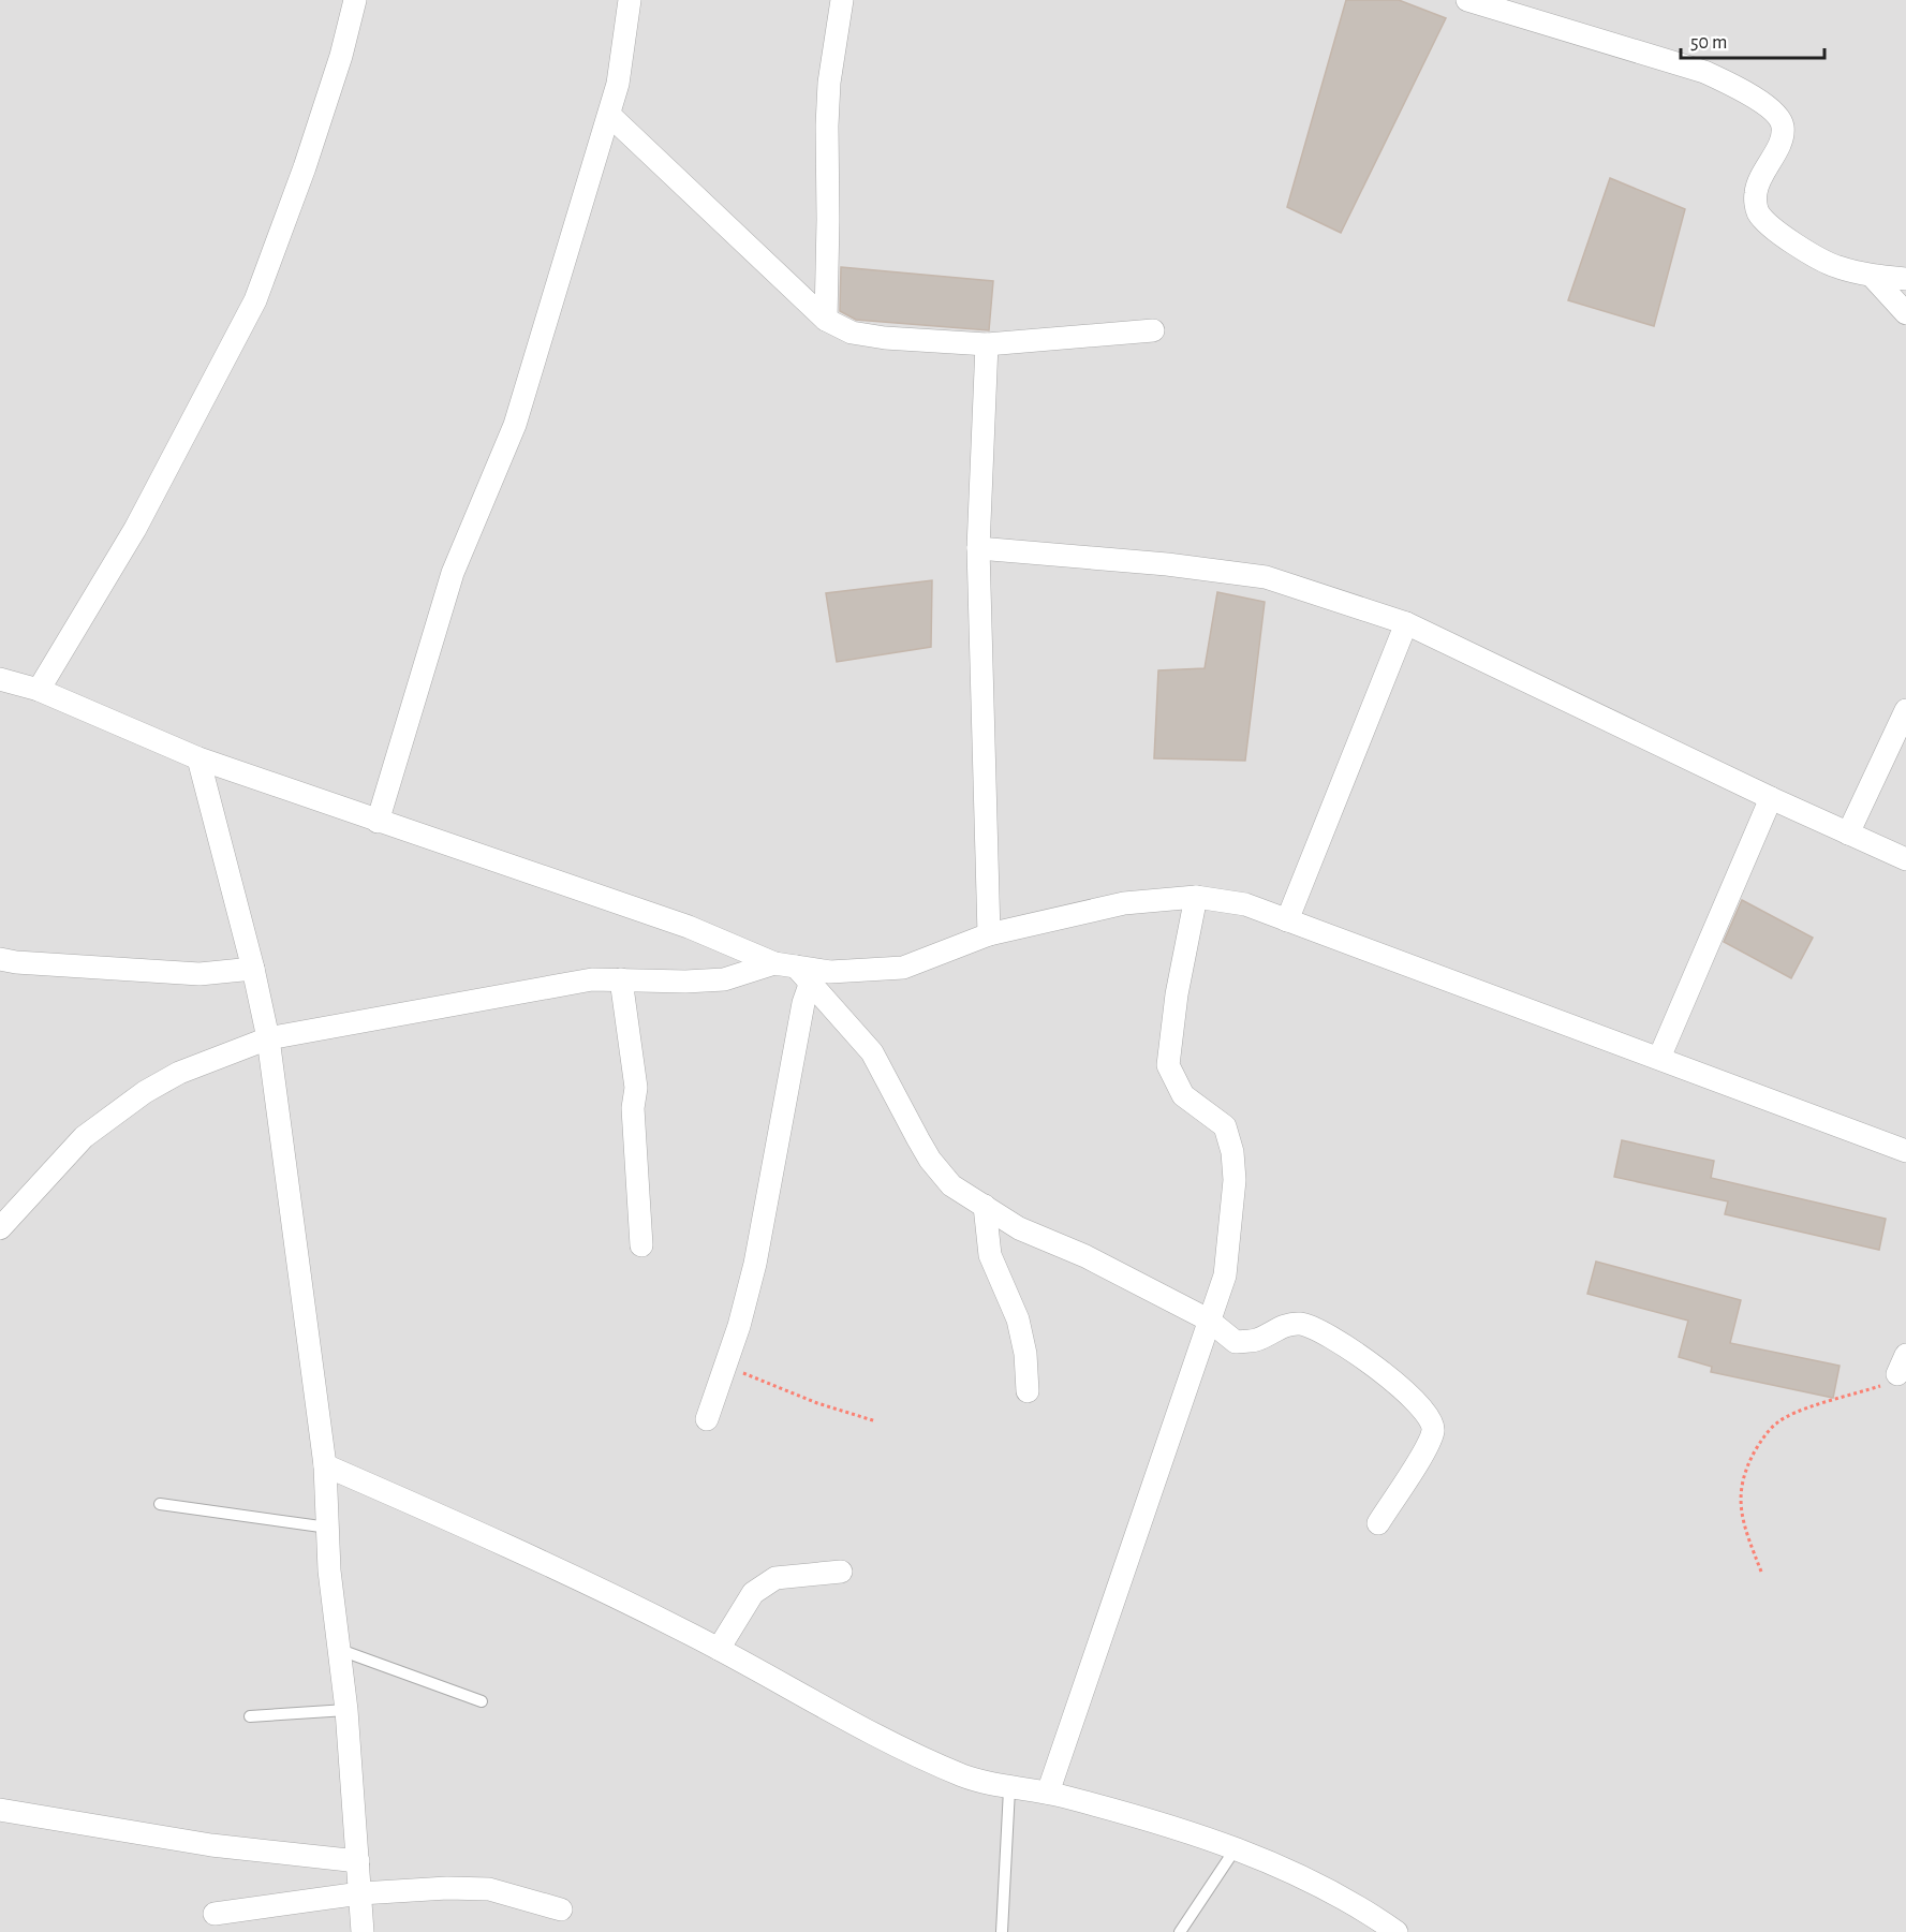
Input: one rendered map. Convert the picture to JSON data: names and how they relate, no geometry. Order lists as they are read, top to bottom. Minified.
{"scale_bar":"50 m"}
